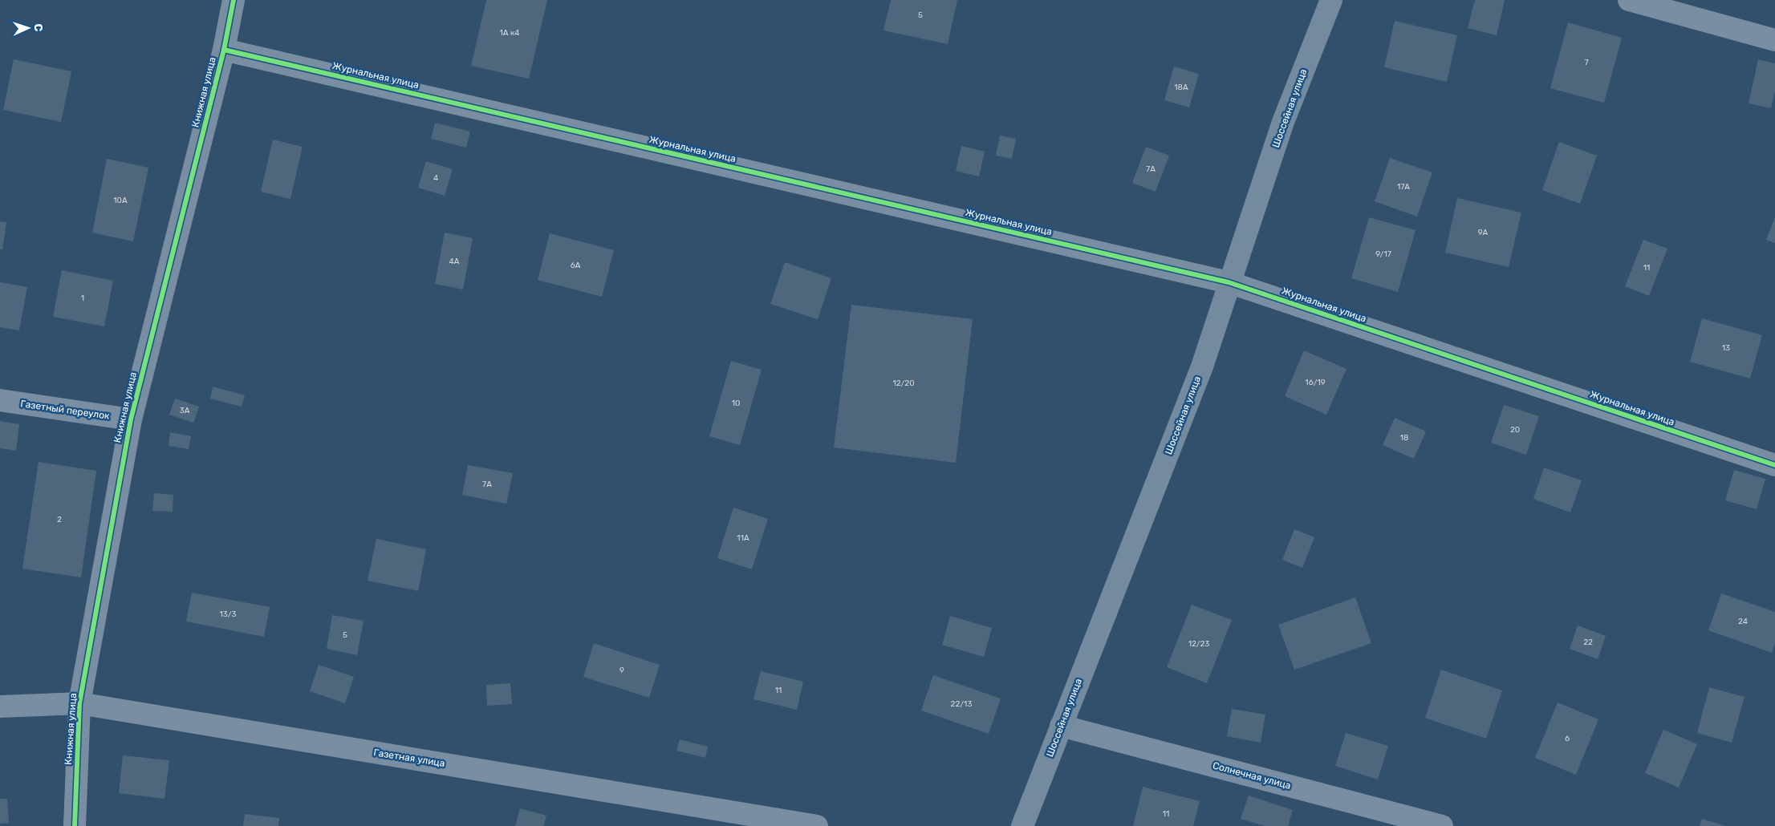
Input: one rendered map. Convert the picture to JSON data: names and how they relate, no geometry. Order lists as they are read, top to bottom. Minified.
{"streets":{"main road":["Шоссейная улица"],"street":["Журнальная улица","Книжная улица","Газетный переулок","Газетная улица","Солнечная улица"]},"crossings":[["Журнальная улица","Книжная улица"],["Журнальная улица","Шоссейная улица"],["Книжная улица","Газетный переулок"],["Книжная улица","Газетная улица"],["Шоссейная улица","Солнечная улица"]],"house_numbers":["5","1А к4","7","18А","7А","4","17А","10А","9А","9/17","4А","6А","11","1","13","16/19","12/20","10","3А","20","18","7А","2","11А","13/3","24","5","22","12/23","9","11","22/13","6","11"],"north":"right"}
